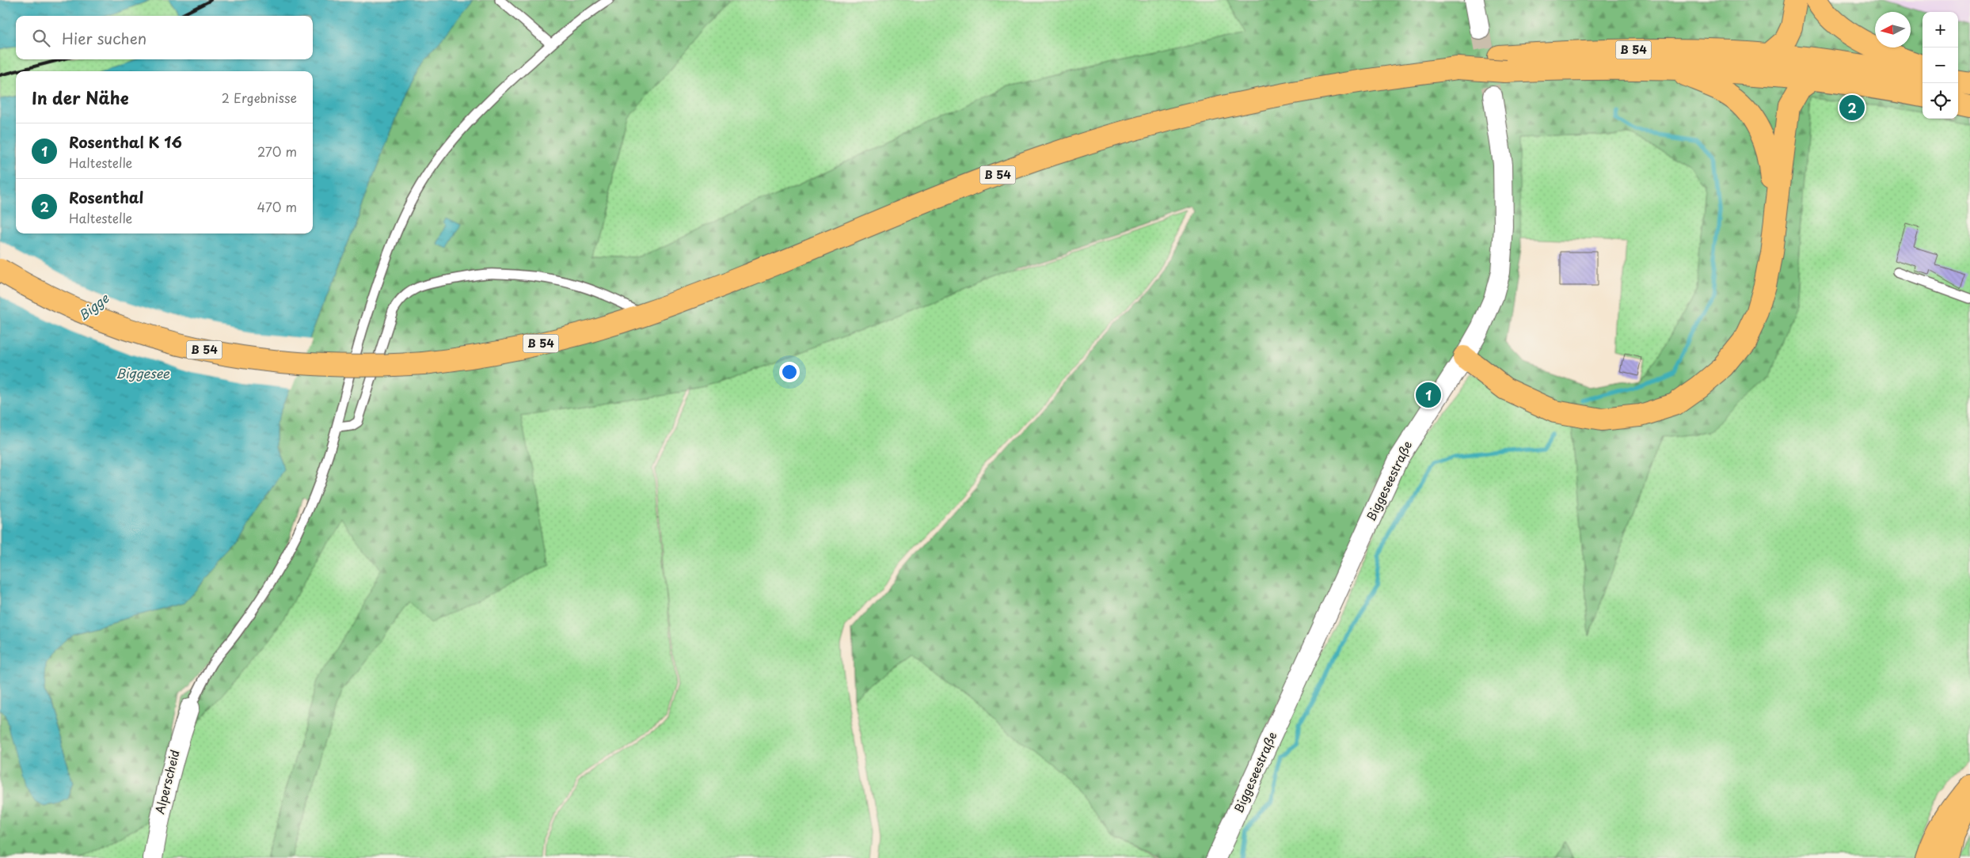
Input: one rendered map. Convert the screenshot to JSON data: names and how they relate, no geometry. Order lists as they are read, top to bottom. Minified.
{"streets":{"main road":["B 54"],"street":["Biggeseestraße","Alperscheid"]},"water":["Bigge","Biggesee"],"north":"left","page":{"map_buttons":["+","−"],"search":"Hier suchen","heading":["In der Nähe","2 Ergebnisse"],"pins":["2","1"],"list":[{"mark":"1","name":"Rosenthal K 16","note":"Haltestelle","value":"270 m"},{"mark":"2","name":"Rosenthal","note":"Haltestelle","value":"470 m"}]}}
